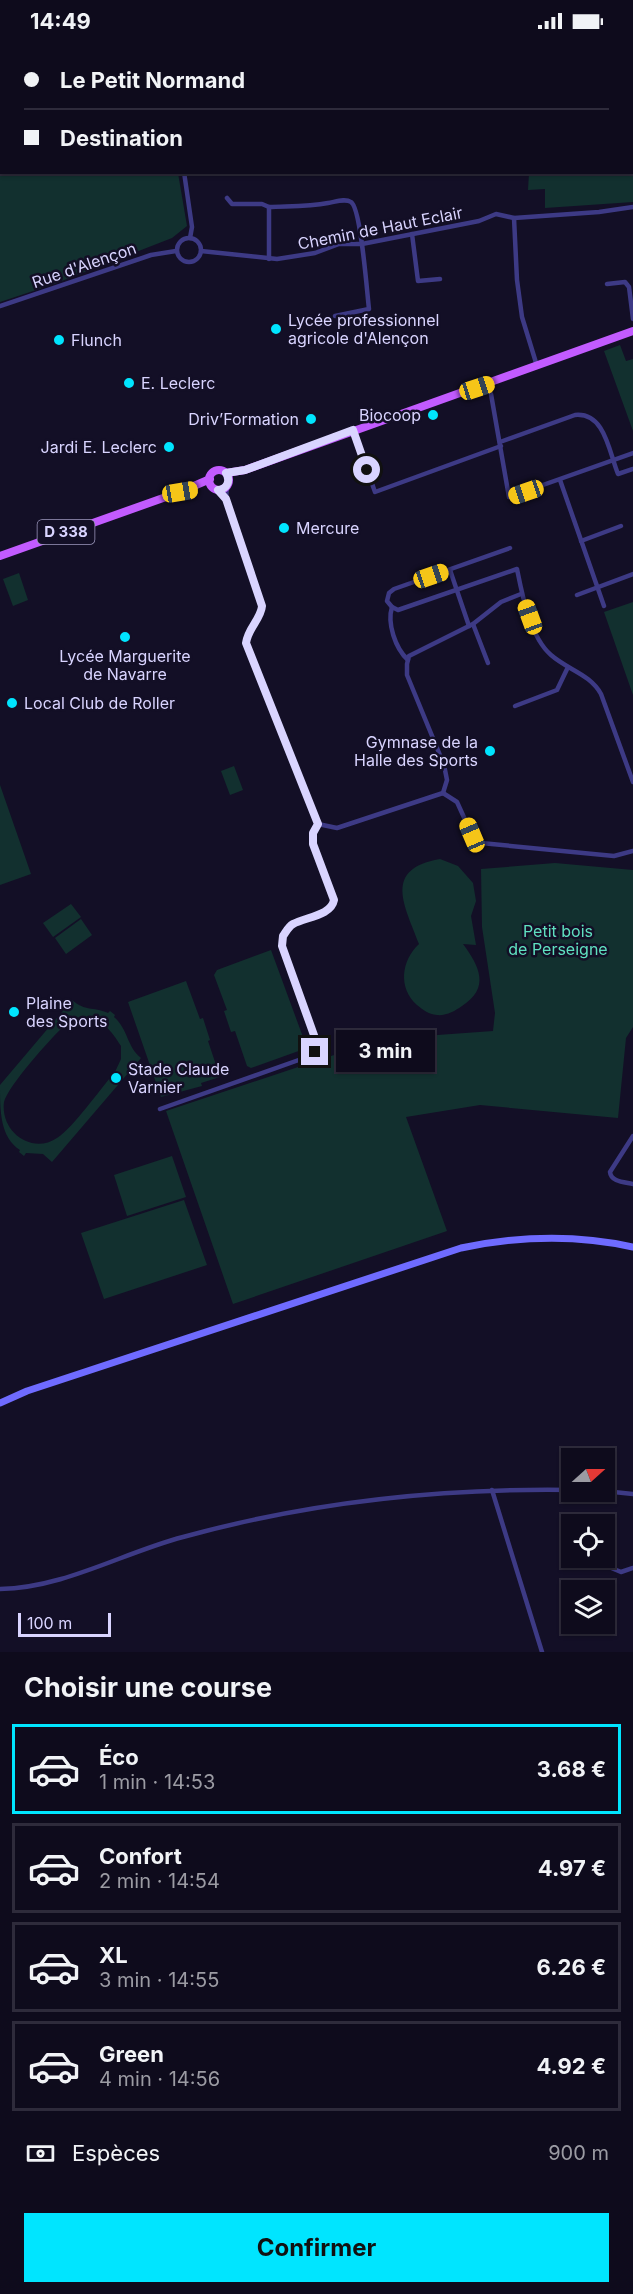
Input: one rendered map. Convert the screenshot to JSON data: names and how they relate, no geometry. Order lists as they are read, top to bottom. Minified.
{"streets":{"main road":["D 338"],"street":["Chemin de Haut Eclair","Rue d'Alençon"]},"crossings":[["Chemin de Haut Eclair","Rue d'Alençon"]],"parks":["Petit bois de Perseigne"],"places":["Lycée professionnel agricole d'Alençon","Flunch","E. Leclerc","Biocoop","Driv’Formation","Jardi E. Leclerc","Mercure","Lycée Marguerite de Navarre","Local Club de Roller","Gymnase de la Halle des Sports","Plaine des Sports","Stade Claude Varnier"],"scale_bar":"100 m","north":"right","page":{"status":"14:49","banner":["Le Petit Normand","Destination"],"bubble":"3 min","scale":"100 m","heading":"Choisir une course","list":[{"name":"Éco","note":"1 min · 14:53","value":"3.68 €"},{"name":"Confort","note":"2 min · 14:54","value":"4.97 €"},{"name":"XL","note":"3 min · 14:55","value":"6.26 €"},{"name":"Green","note":"4 min · 14:56","value":"4.92 €"}],"pay":["Espèces","900 m"],"buttons":"Confirmer"}}
